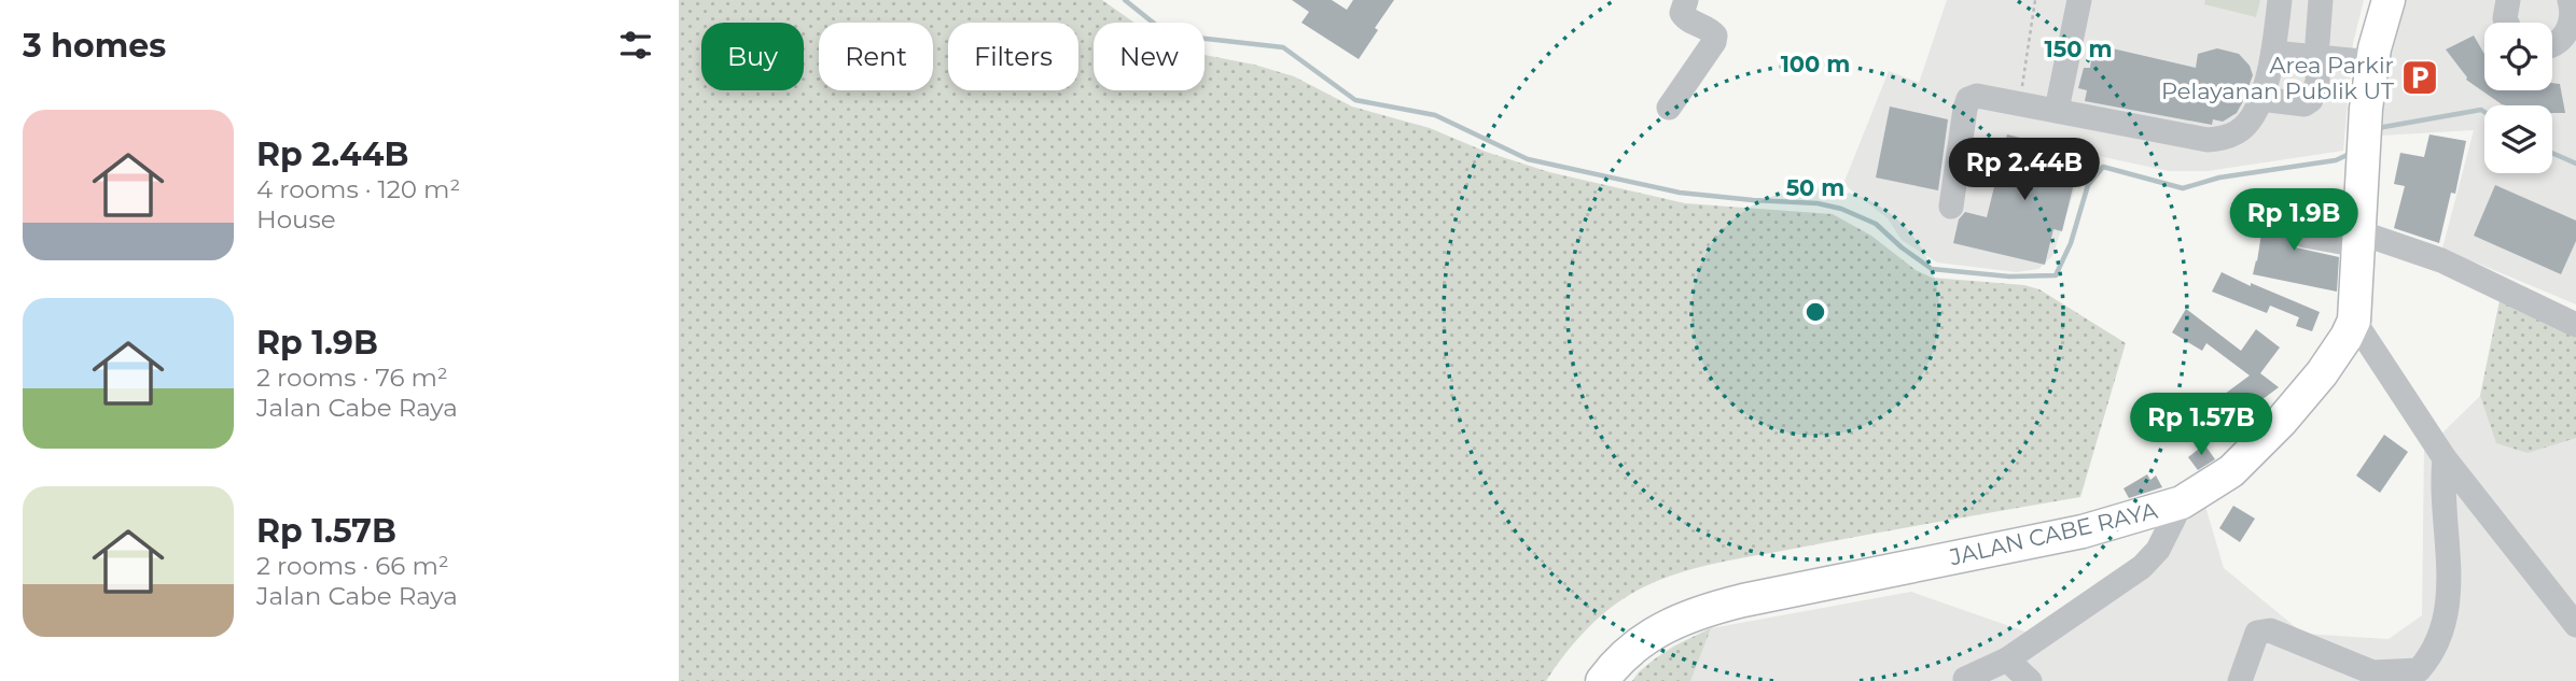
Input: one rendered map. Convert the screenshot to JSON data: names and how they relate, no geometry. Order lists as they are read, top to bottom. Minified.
{"streets":{"main road":["JALAN CABE RAYA"]},"places":{"parking":["Area Parkir Pelayanan Publik UT"]},"page":{"heading":"3 homes","chip":["Buy","Rent","Filters","New"],"list":[{"name":"Rp 2.44B","note":"4 rooms · 120 m² · House"},{"name":"Rp 1.9B","note":"2 rooms · 76 m² · Jalan Cabe Raya"},{"name":"Rp 1.57B","note":"2 rooms · 66 m² · Jalan Cabe Raya"}],"price":["Rp 2.44B","Rp 1.9B","Rp 1.57B"]},"rings":["150 m","100 m","50 m"]}
